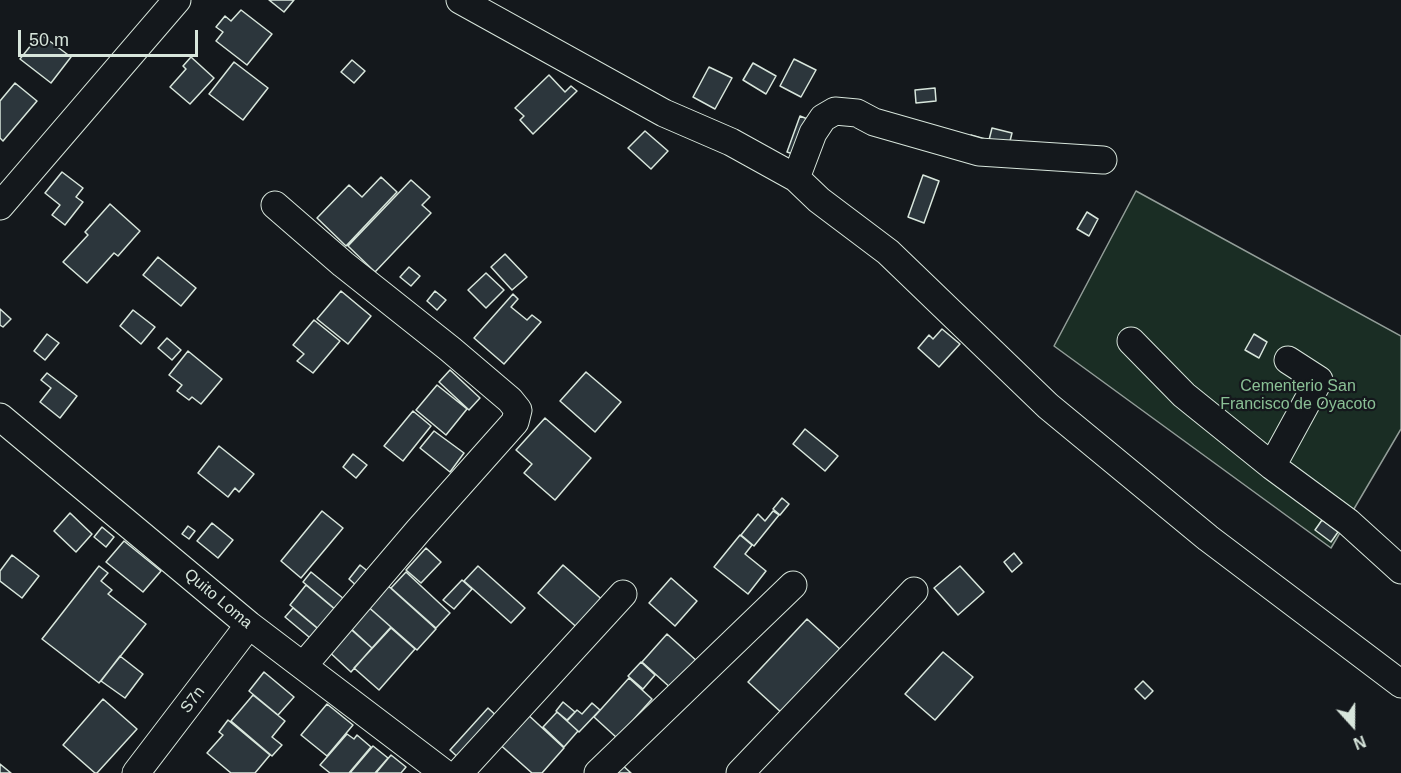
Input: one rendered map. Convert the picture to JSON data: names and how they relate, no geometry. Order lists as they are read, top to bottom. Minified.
{"streets":{"street":["Quito Loma","S7n"]},"crossings":[["Quito Loma","S7n"]],"parks":["Cementerio San Francisco de Oyacoto"],"scale_bar":"50 m","north":"bottom"}
